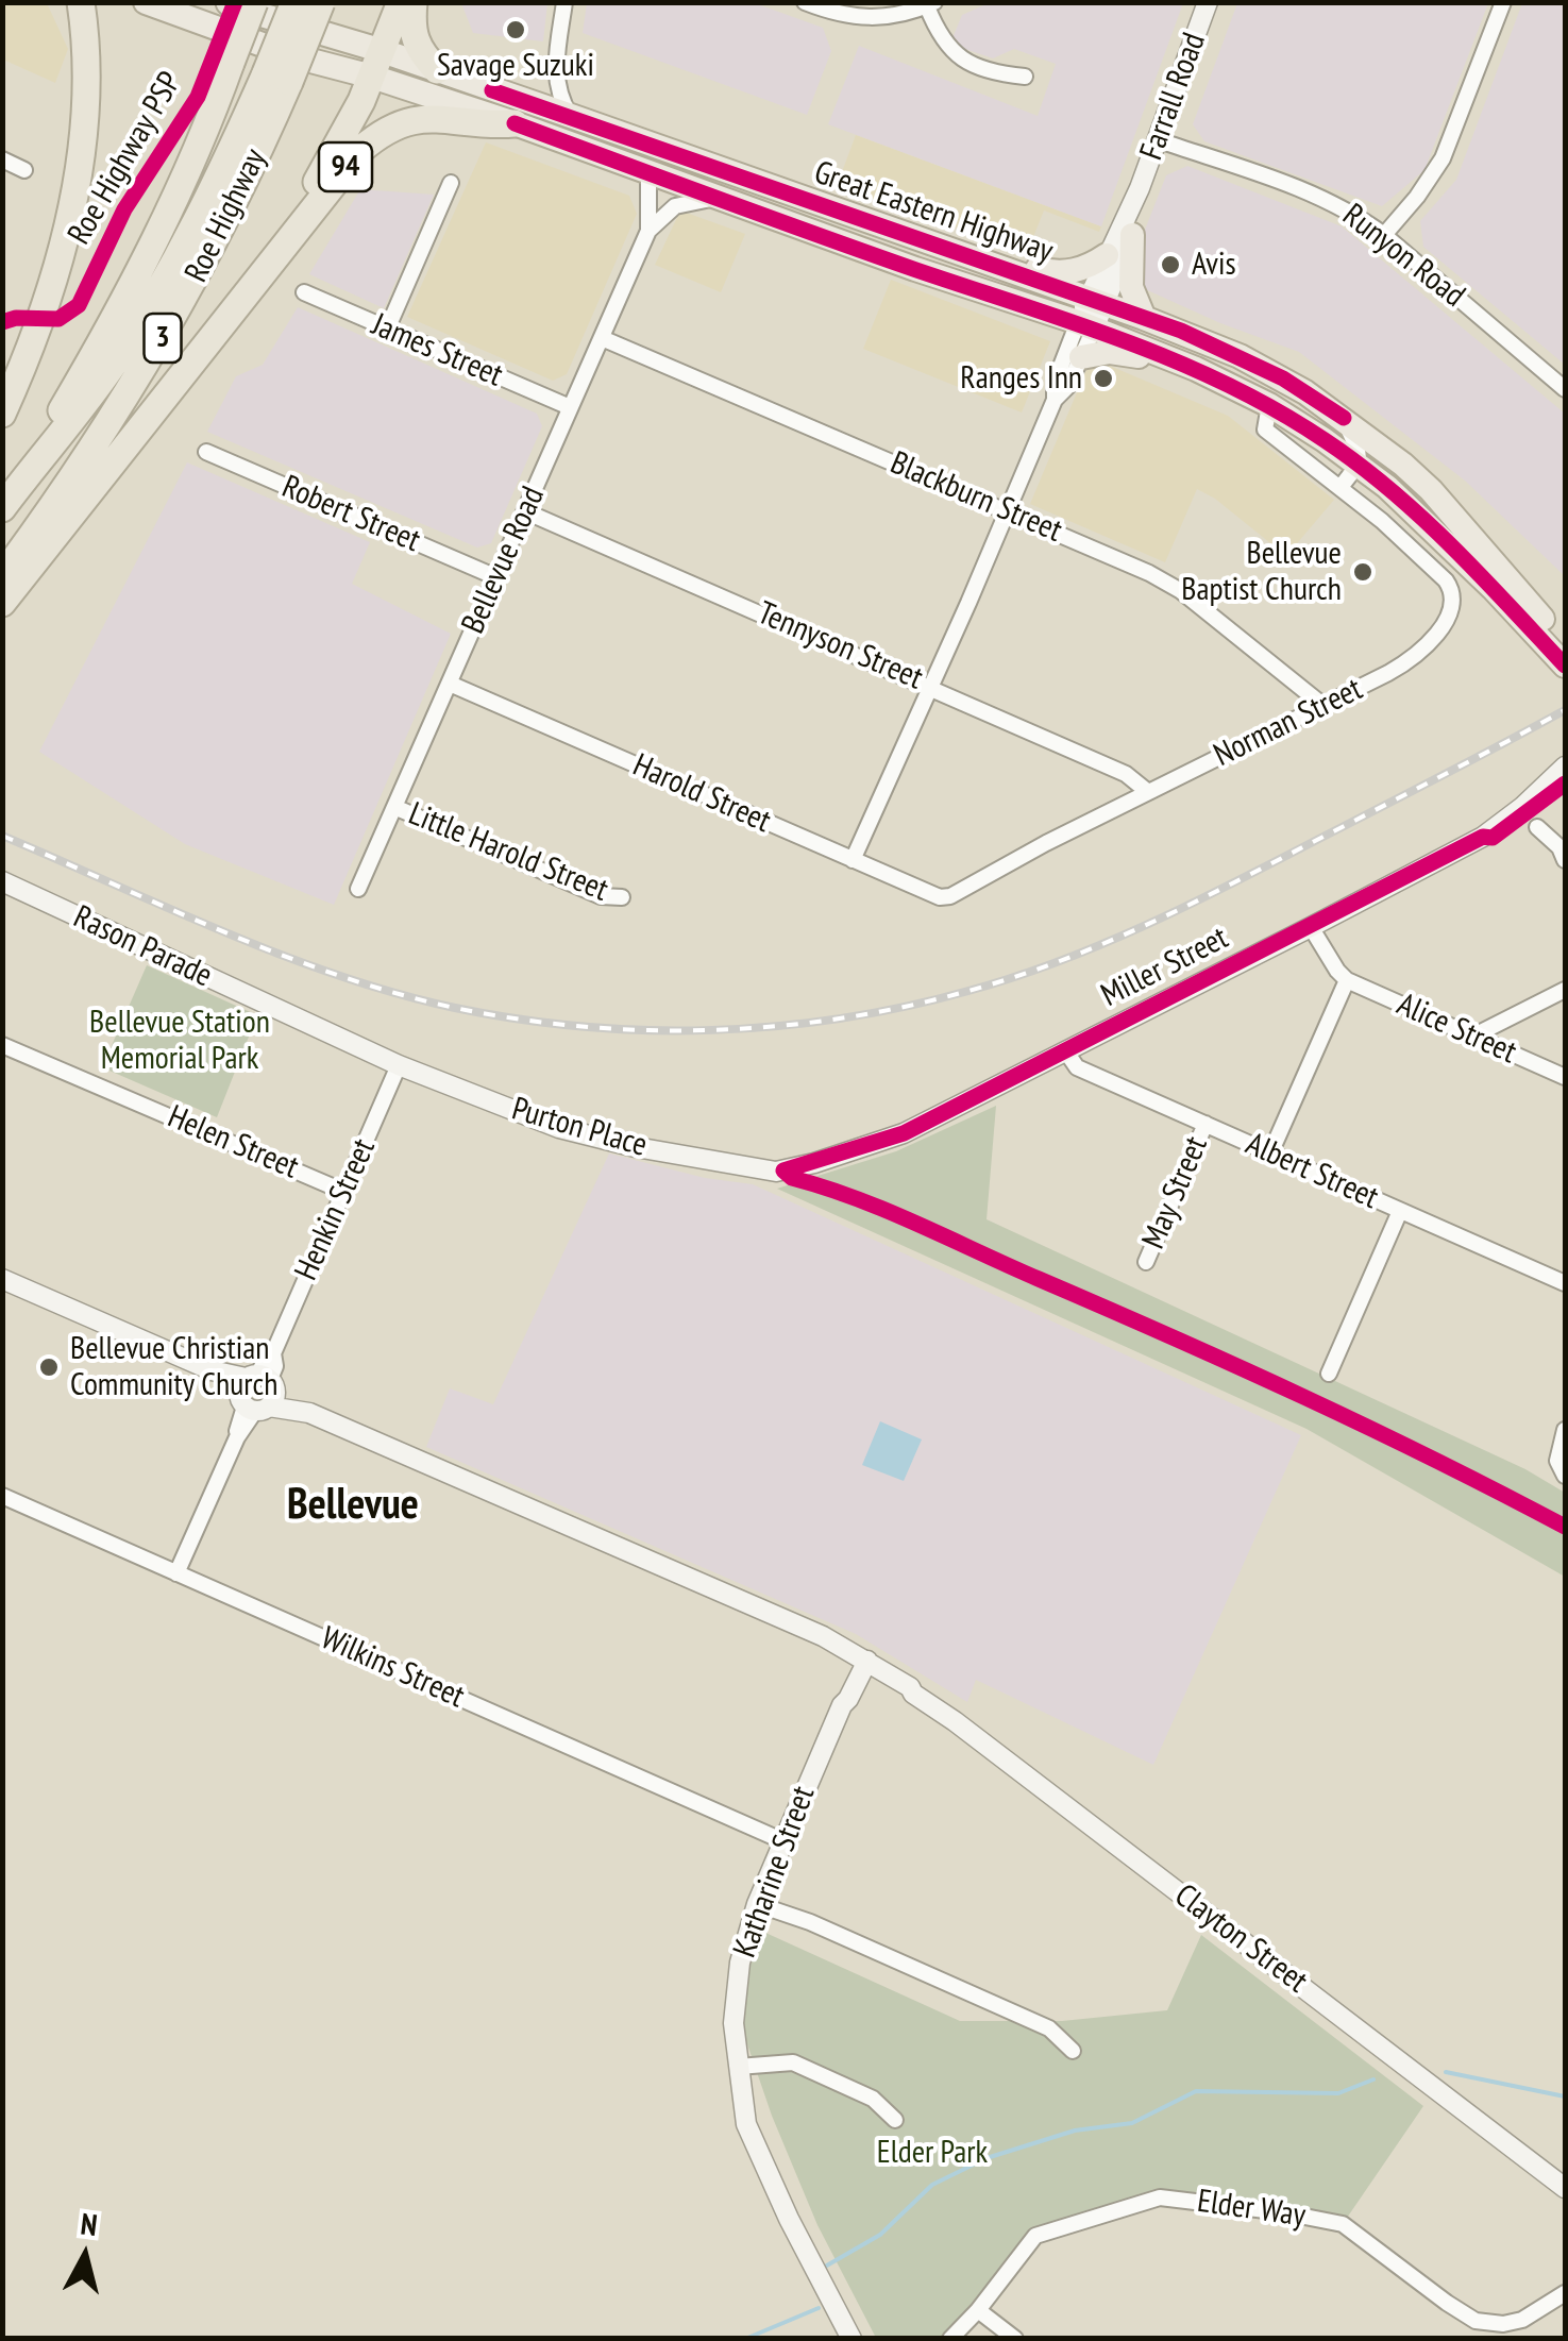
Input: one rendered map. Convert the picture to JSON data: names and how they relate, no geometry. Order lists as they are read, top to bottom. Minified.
{"streets":{"highway":["94","Great Eastern Highway","Roe Highway","3"],"main road":["Farrall Road","Rason Parade","Miller Street","Purton Place","Katharine Street","Clayton Street"],"street":["Runyon Road","James Street","Blackburn Street","Robert Street","Bellevue Road","Tennyson Street","Norman Street","Harold Street","Little Harold Street","Alice Street","Helen Street","Albert Street","May Street","Henkin Street","Wilkins Street","Elder Way"],"cycle path":["Roe Highway PSP"]},"crossings":[["Farrall Road","Great Eastern Highway"],["Farrall Road","Runyon Road"],["94","Great Eastern Highway"],["Great Eastern Highway","Bellevue Road"],["Great Eastern Highway","Norman Street"],["James Street","Bellevue Road"],["Blackburn Street","Bellevue Road"],["Blackburn Street","Norman Street"],["Robert Street","Bellevue Road"],["Bellevue Road","Tennyson Street"],["Bellevue Road","Harold Street"],["Bellevue Road","Little Harold Street"],["Tennyson Street","Norman Street"],["Norman Street","Harold Street"],["Rason Parade","Purton Place"],["Rason Parade","Henkin Street"],["Miller Street","Purton Place"],["Miller Street","Albert Street"],["Purton Place","Henkin Street"],["Helen Street","Henkin Street"],["Albert Street","May Street"],["Henkin Street","Wilkins Street"],["Henkin Street","Clayton Street"],["Wilkins Street","Katharine Street"],["Katharine Street","Clayton Street"]],"districts":["Bellevue"],"parks":["Bellevue Station Memorial Park","Elder Park"],"places":["Savage Suzuki","Avis","Ranges Inn","Bellevue Baptist Church","Bellevue Christian Community Church"],"north":"top"}
